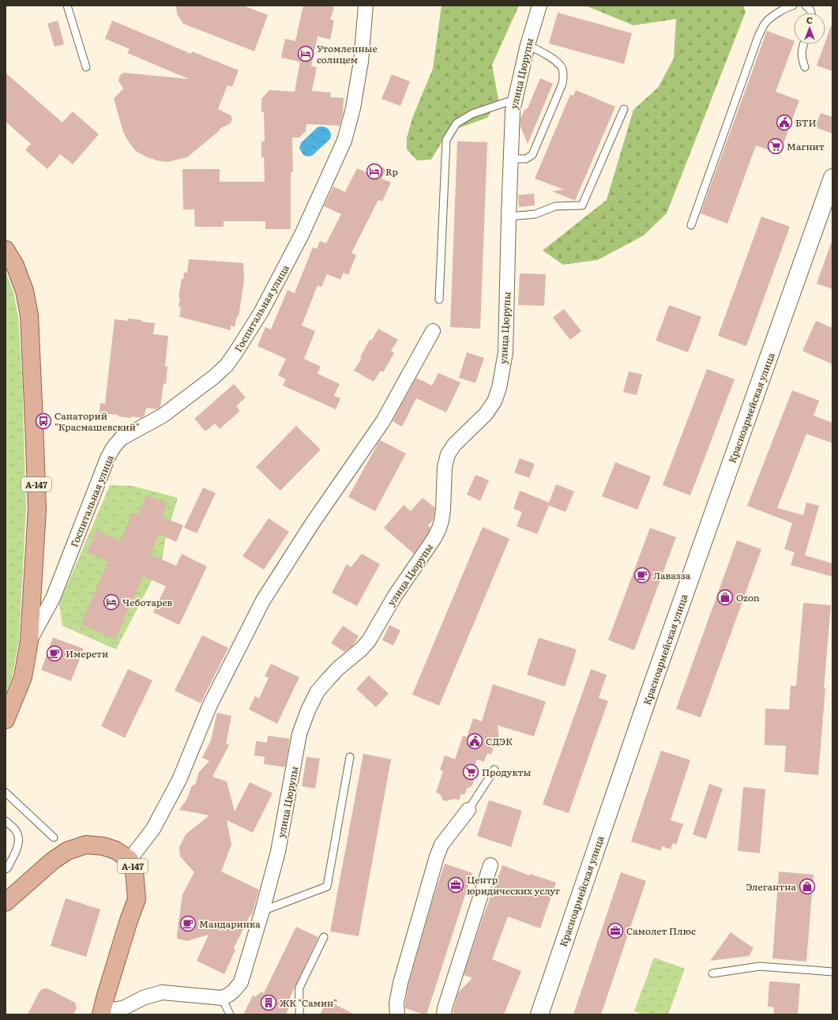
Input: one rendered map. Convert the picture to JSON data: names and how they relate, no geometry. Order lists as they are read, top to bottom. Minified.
{"streets":{"main road":["А-147"],"street":["улица Цюрупы","Госпитальная улица","Красноармейская улица"]},"crossings":[["Госпитальная улица","А-147"]],"places":{"hotel":["Утомленные солнцем","Rp","Чеботарев"],"public building":["БТИ","СДЭК"],"supermarket":["Магнит","Продукты"],"bus stop":["Санаторий \"Красмашевский\""],"cafe":["Лавазза","Имерети","Мандаринка"],"shop":["Ozon","Элегантна"],"office":["Центр юридических услуг","Самолет Плюс"],"building":["ЖК \"Самин\""]},"north":"top"}
